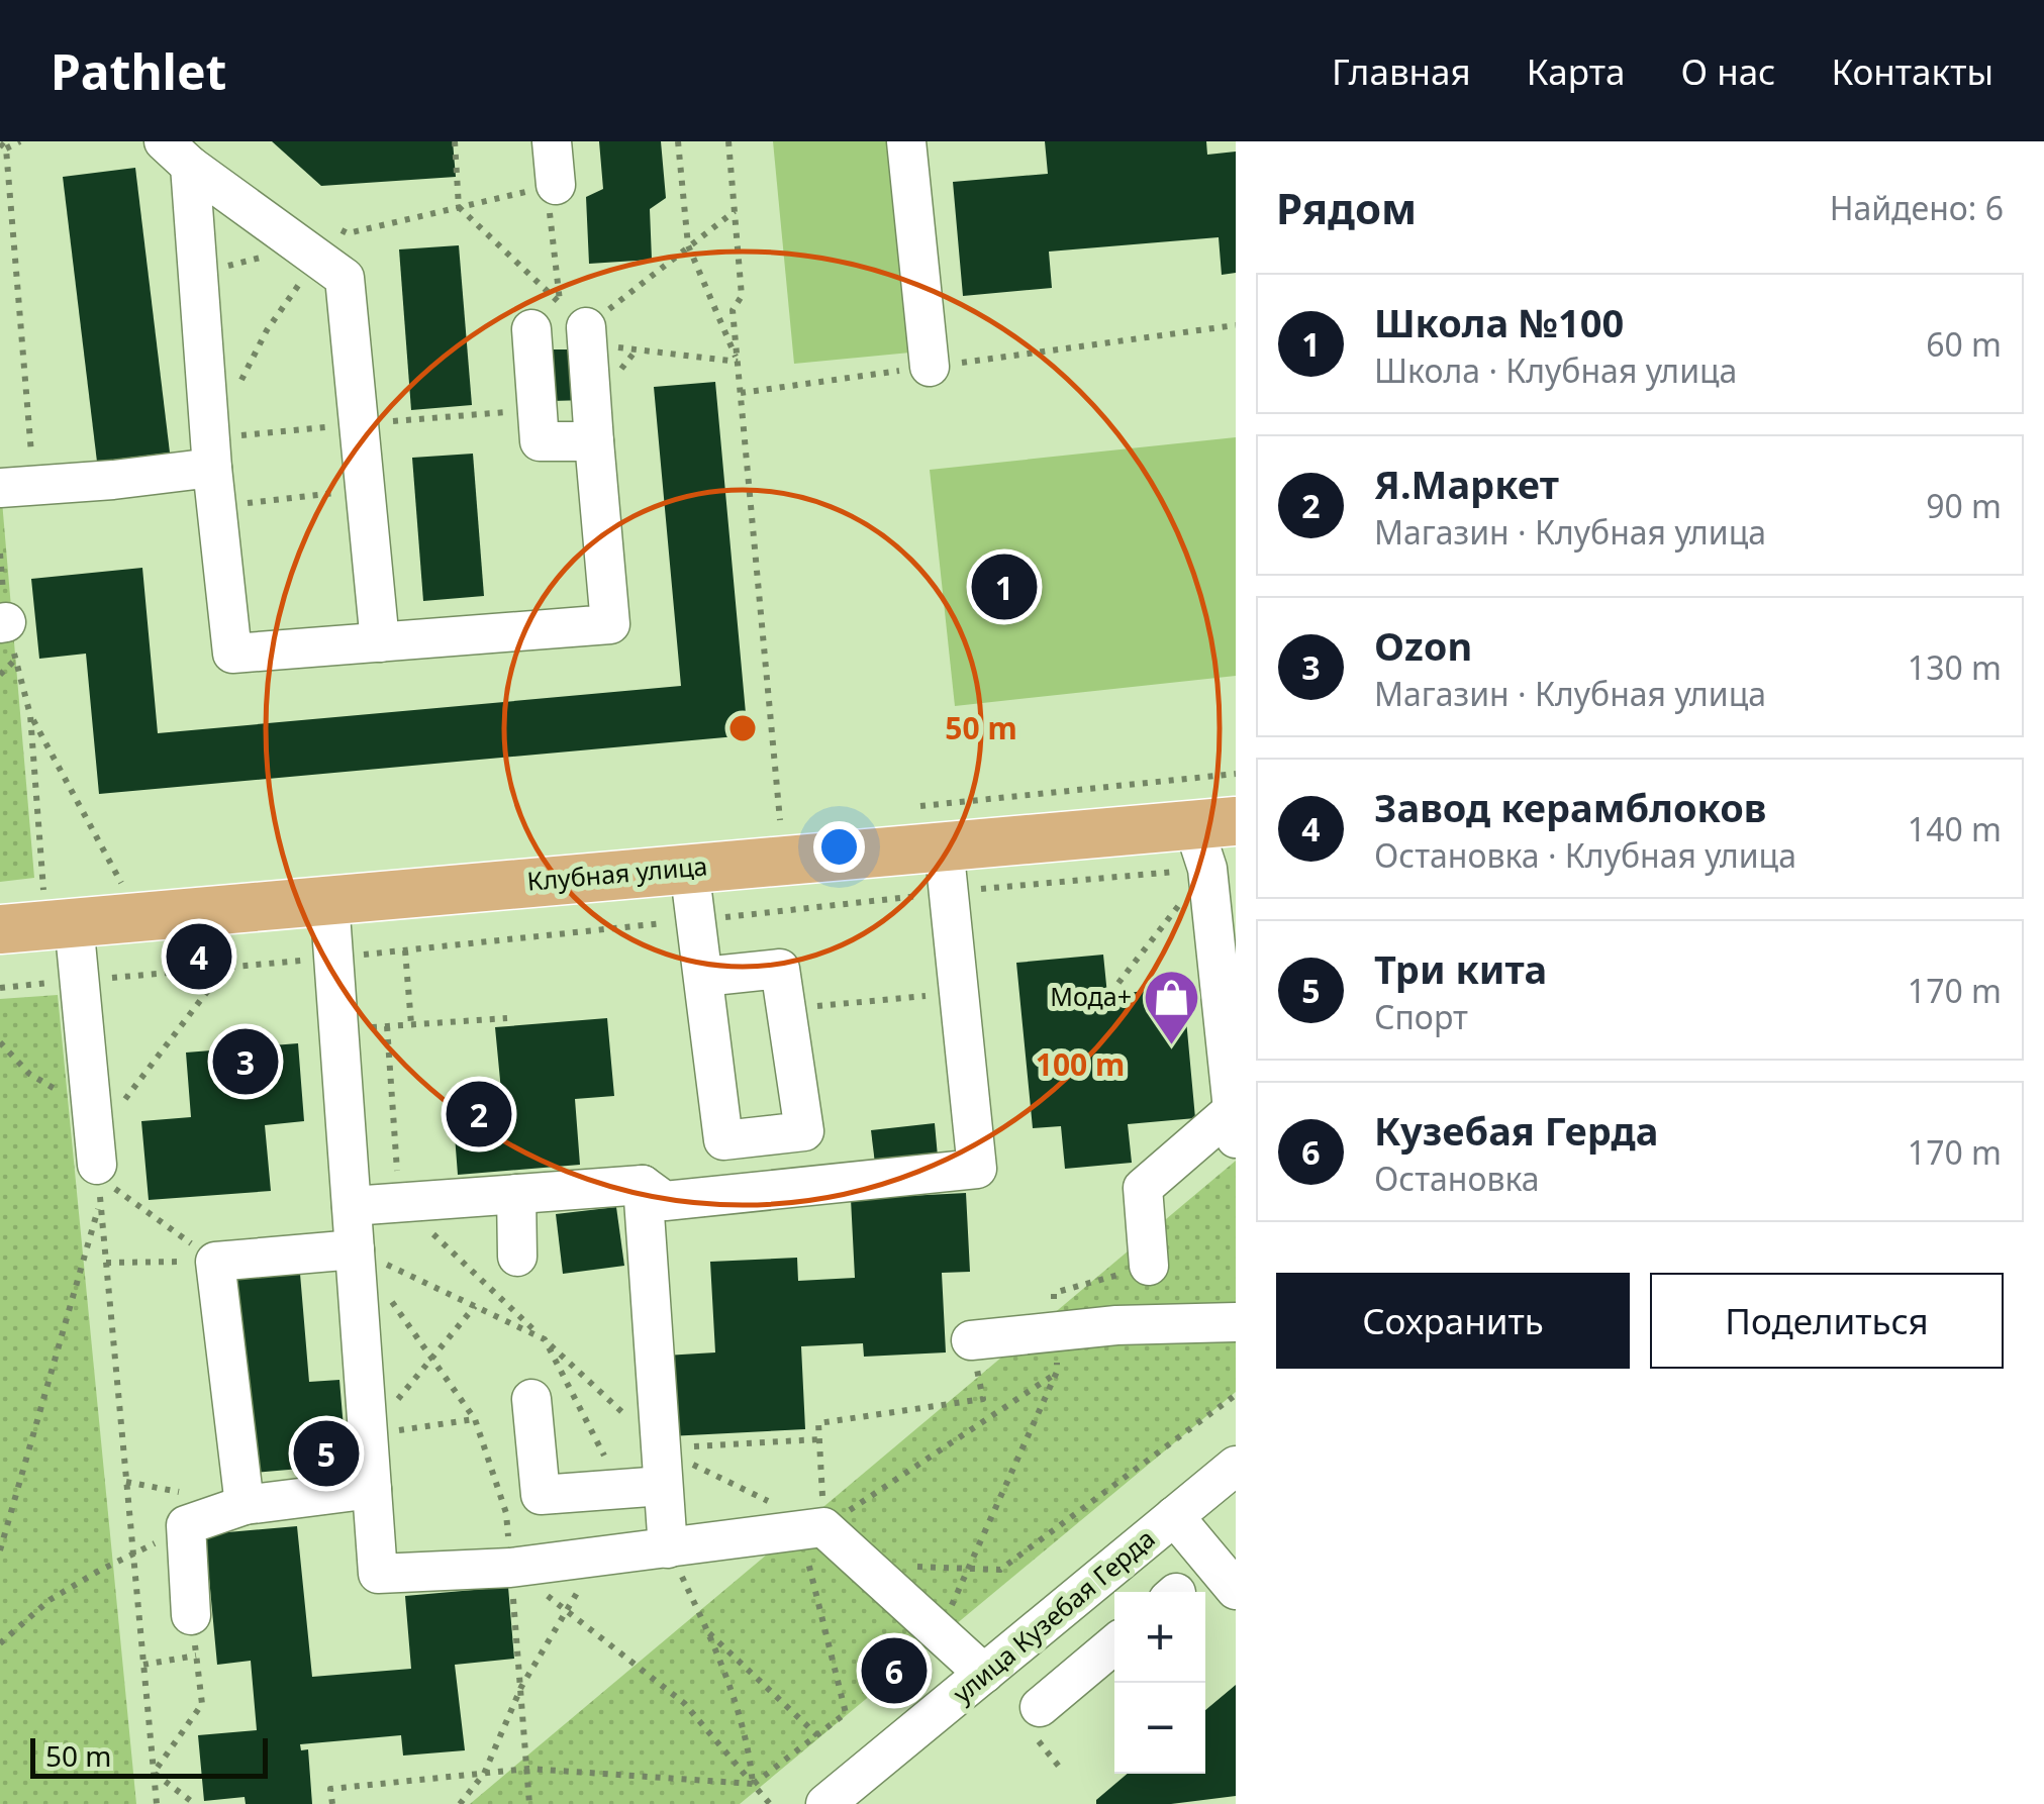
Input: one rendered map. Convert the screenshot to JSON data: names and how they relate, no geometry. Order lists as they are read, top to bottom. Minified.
{"streets":{"main road":["Клубная улица"],"street":["улица Кузебая Герда"]},"places":{"shop":["Мода+"]},"scale_bar":"50 m","page":{"header":"Pathlet","nav":["Главная","Карта","О нас","Контакты"],"heading":["Рядом","Найдено: 6"],"list":[{"mark":"1","name":"Школа №100","note":"Школа · Клубная улица","value":"60 m"},{"mark":"2","name":"Я.Маркет","note":"Магазин · Клубная улица","value":"90 m"},{"mark":"3","name":"Ozon","note":"Магазин · Клубная улица","value":"130 m"},{"mark":"4","name":"Завод керамблоков","note":"Остановка · Клубная улица","value":"140 m"},{"mark":"5","name":"Три кита","note":"Спорт","value":"170 m"},{"mark":"6","name":"Кузебая Герда","note":"Остановка","value":"170 m"}],"pins":["1","4","3","2","5","6"],"buttons":["Сохранить","Поделиться"],"map_buttons":["+","−"],"scale":"50 m"},"rings":["50 m","100 m"]}
